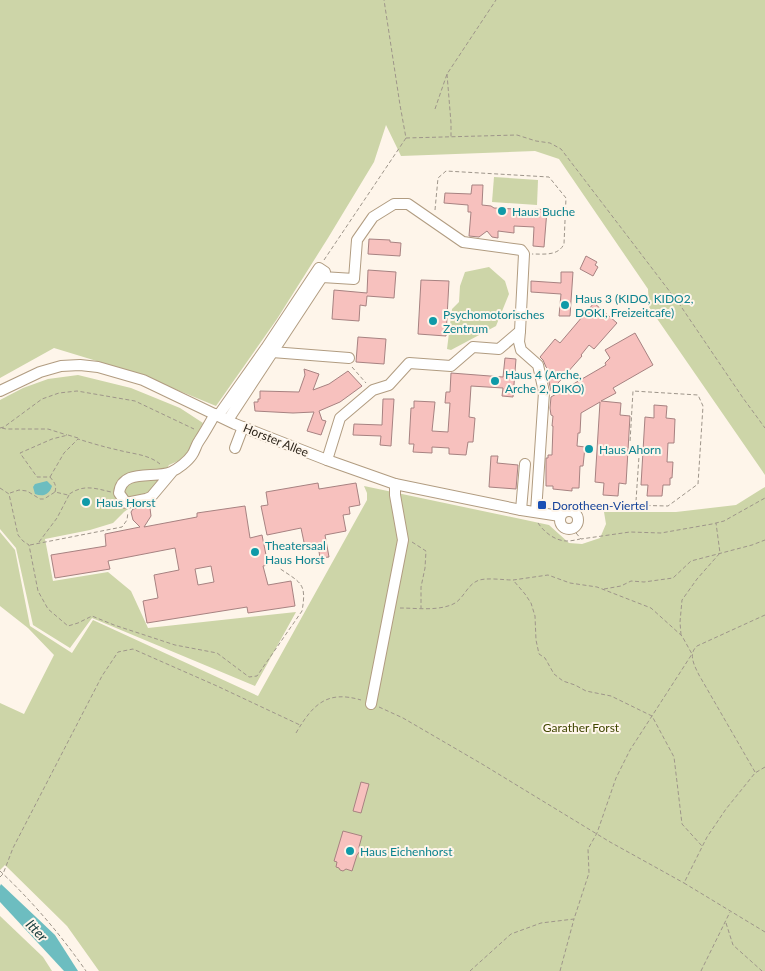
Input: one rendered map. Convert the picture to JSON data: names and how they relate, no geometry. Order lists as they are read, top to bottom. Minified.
{"streets":{"street":["Horster Allee"]},"water":["Itter"],"parks":["Garather Forst"],"places":{"other":["Haus Buche","Haus 3 (KIDO, KIDO2, DOKI, Freizeitcafe)","Psychomotorisches Zentrum","Haus 4 (Arche, Arche 2, DIKO)","Haus Ahorn","Haus Horst","Theatersaal Haus Horst","Haus Eichenhorst"],"transit":["Dorotheen-Viertel"]}}
